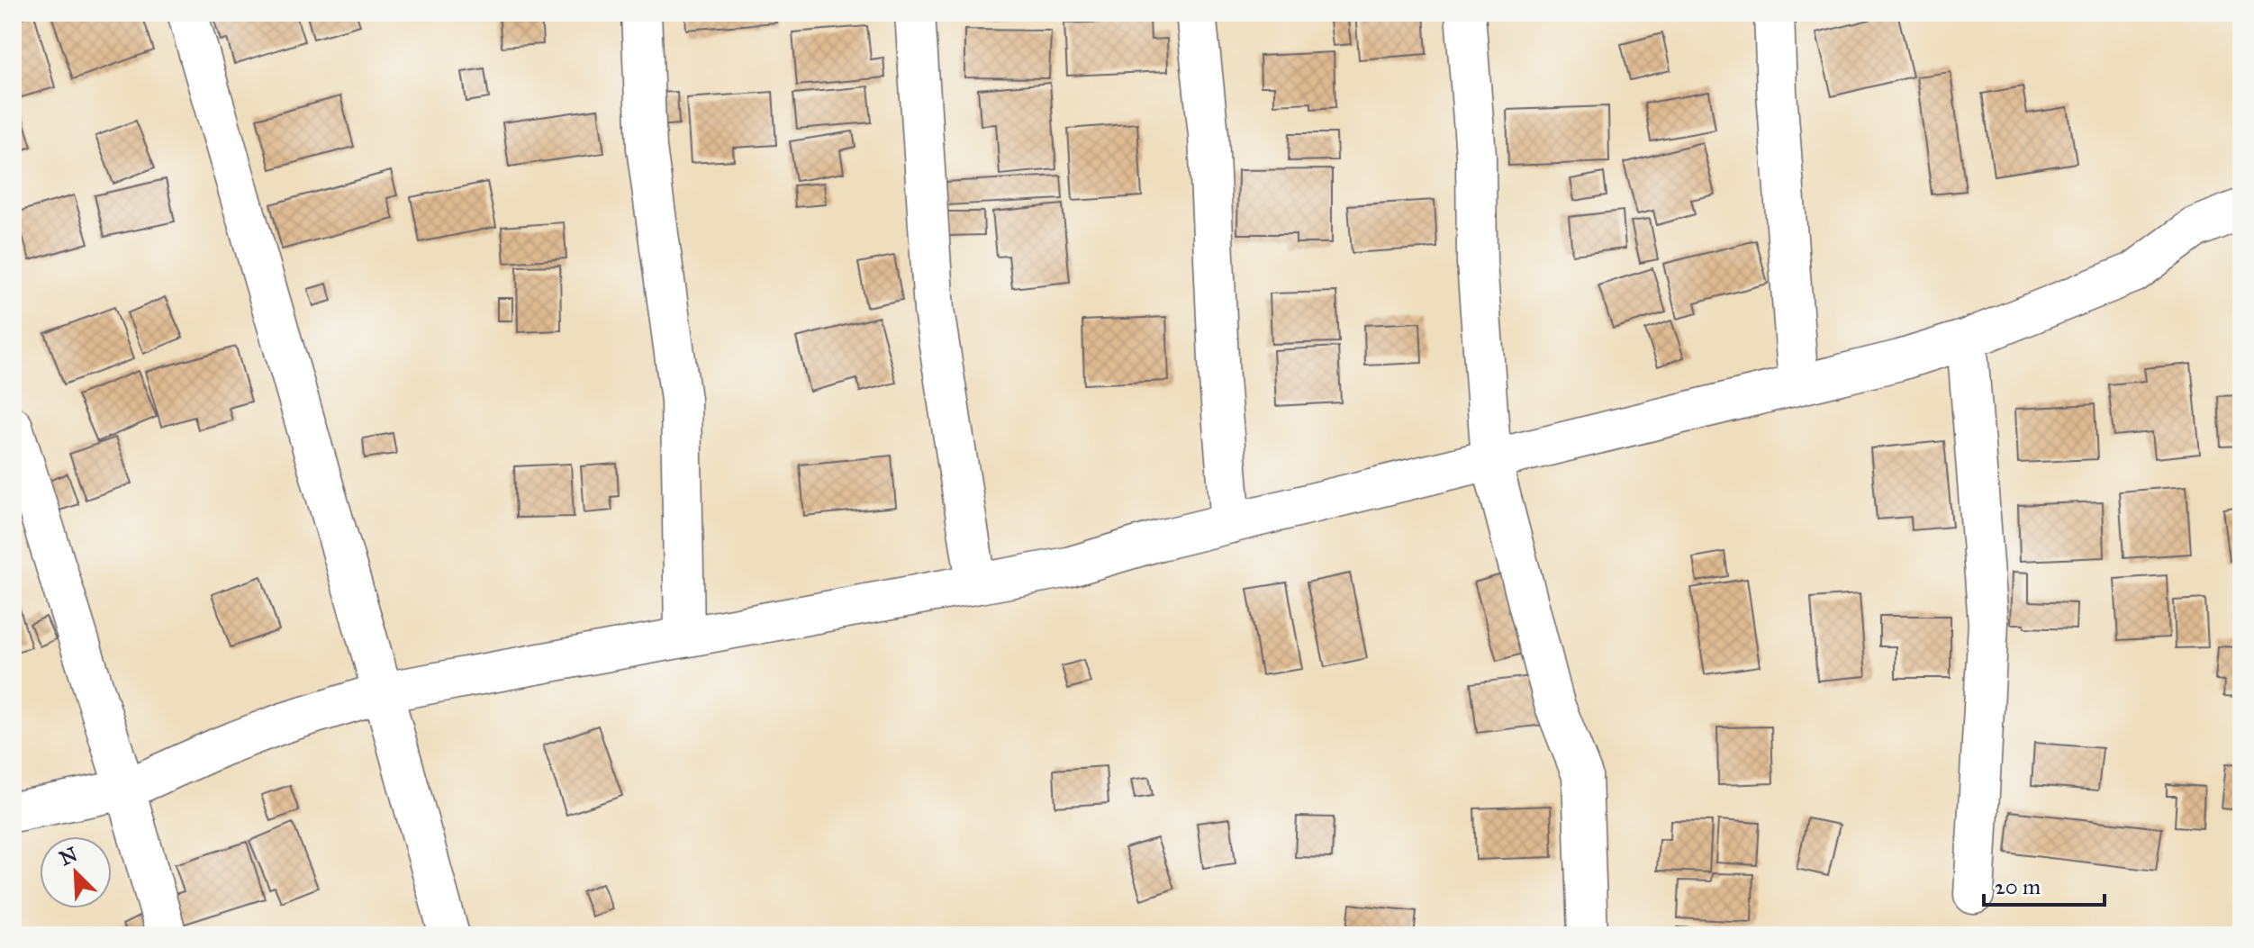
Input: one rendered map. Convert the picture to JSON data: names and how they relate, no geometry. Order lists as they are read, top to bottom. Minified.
{"scale_bar":"20 m","north":"top left"}
